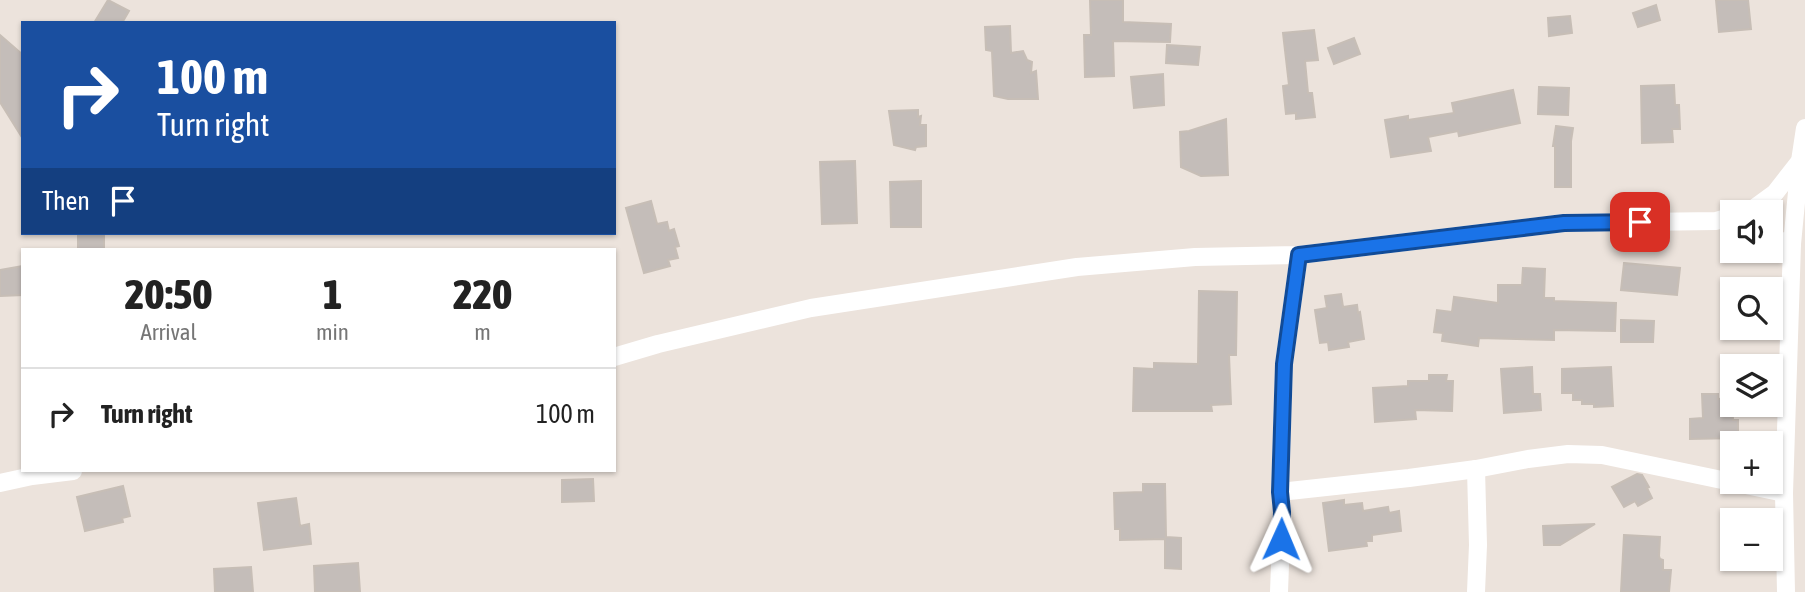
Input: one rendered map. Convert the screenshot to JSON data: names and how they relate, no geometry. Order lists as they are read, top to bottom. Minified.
{"page":{"turn":["100 m","Turn right"],"then":"Then","map_buttons":["+","−"],"eta":["20:50","Arrival","1","min","220","m"],"list":[{"name":"Turn right","value":"100 m"}]}}
